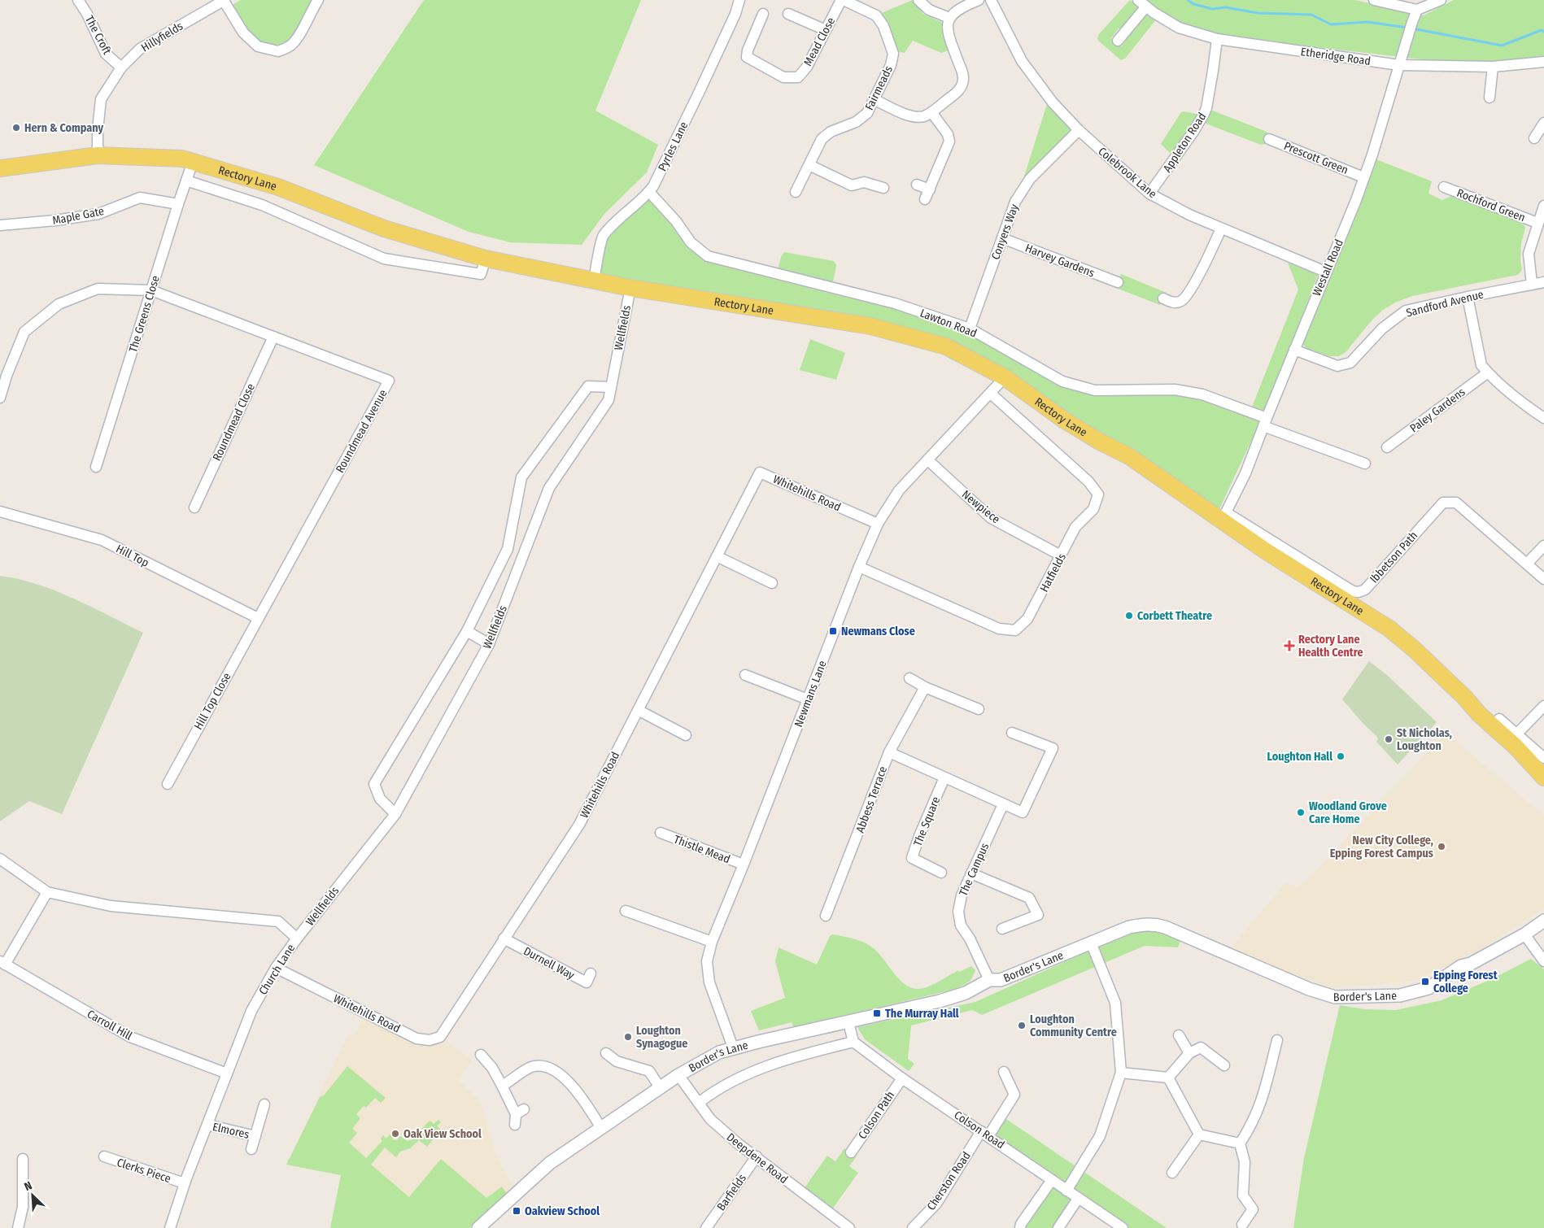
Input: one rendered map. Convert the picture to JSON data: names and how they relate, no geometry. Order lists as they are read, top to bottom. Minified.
{"streets":{"main road":["Rectory Lane"],"street":["The Croft","Hillyfields","Mead Close","Etheridge Road","Fairmeads","Appleton Road","Pyrles Lane","Prescott Green","Colebrook Lane","Rochford Green","Maple Gate","Conyers Way","Harvey Gardens","Westall Road","Sandford Avenue","The Greens Close","Lawton Road","Wellfields","Paley Gardens","Roundmead Close","Roundmead Avenue","Whitehills Road","Newpiece","Hill Top","Ibbetson Path","Hatfields","Newmans Lane","Hill Top Close","Abbess Terrace","The Square","Thistle Mead","The Campus","Durnell Way","Border's Lane","Church Lane","Carroll Hill","Colson Path","Colson Road","Elmores","Deepdene Road","Clerks Piece","Cherston Road","Barfields"]},"crossings":[["The Croft","Hillyfields"],["Hillyfields","Rectory Lane"],["Mead Close","Fairmeads"],["Etheridge Road","Appleton Road"],["Etheridge Road","Westall Road"],["Appleton Road","Colebrook Lane"],["Pyrles Lane","Rectory Lane"],["Pyrles Lane","Lawton Road"],["Prescott Green","Westall Road"],["Colebrook Lane","Conyers Way"],["Colebrook Lane","Westall Road"],["Rectory Lane","Westall Road"],["Rectory Lane","The Greens Close"],["Rectory Lane","Wellfields"],["Rectory Lane","Ibbetson Path"],["Rectory Lane","Newmans Lane"],["Maple Gate","The Greens Close"],["Conyers Way","Harvey Gardens"],["Conyers Way","Lawton Road"],["Westall Road","Sandford Avenue"],["Westall Road","Lawton Road"],["Westall Road","Ibbetson Path"],["The Greens Close","Roundmead Avenue"],["Wellfields","Church Lane"],["Roundmead Close","Roundmead Avenue"],["Roundmead Avenue","Hill Top"],["Roundmead Avenue","Hill Top Close"],["Whitehills Road","Newmans Lane"],["Whitehills Road","Durnell Way"],["Whitehills Road","Church Lane"],["Newpiece","Hatfields"],["Newpiece","Newmans Lane"],["Hill Top","Hill Top Close"],["Hatfields","Newmans Lane"],["Newmans Lane","Thistle Mead"],["Newmans Lane","Border's Lane"],["The Campus","Border's Lane"],["Border's Lane","Deepdene Road"],["Church Lane","Carroll Hill"],["Church Lane","Elmores"],["Church Lane","Clerks Piece"],["Colson Path","Colson Road"],["Colson Road","Cherston Road"],["Deepdene Road","Barfields"]],"places":{"other":["Hern & Company","Corbett Theatre","St Nicholas, Loughton","Loughton Hall","Woodland Grove Care Home","New City College, Epping Forest Campus","Loughton Community Centre","Loughton Synagogue","Oak View School"],"transit":["Newmans Close","Epping Forest College","The Murray Hall","Oakview School"],"health":["Rectory Lane Health Centre"]},"north":"top left"}
